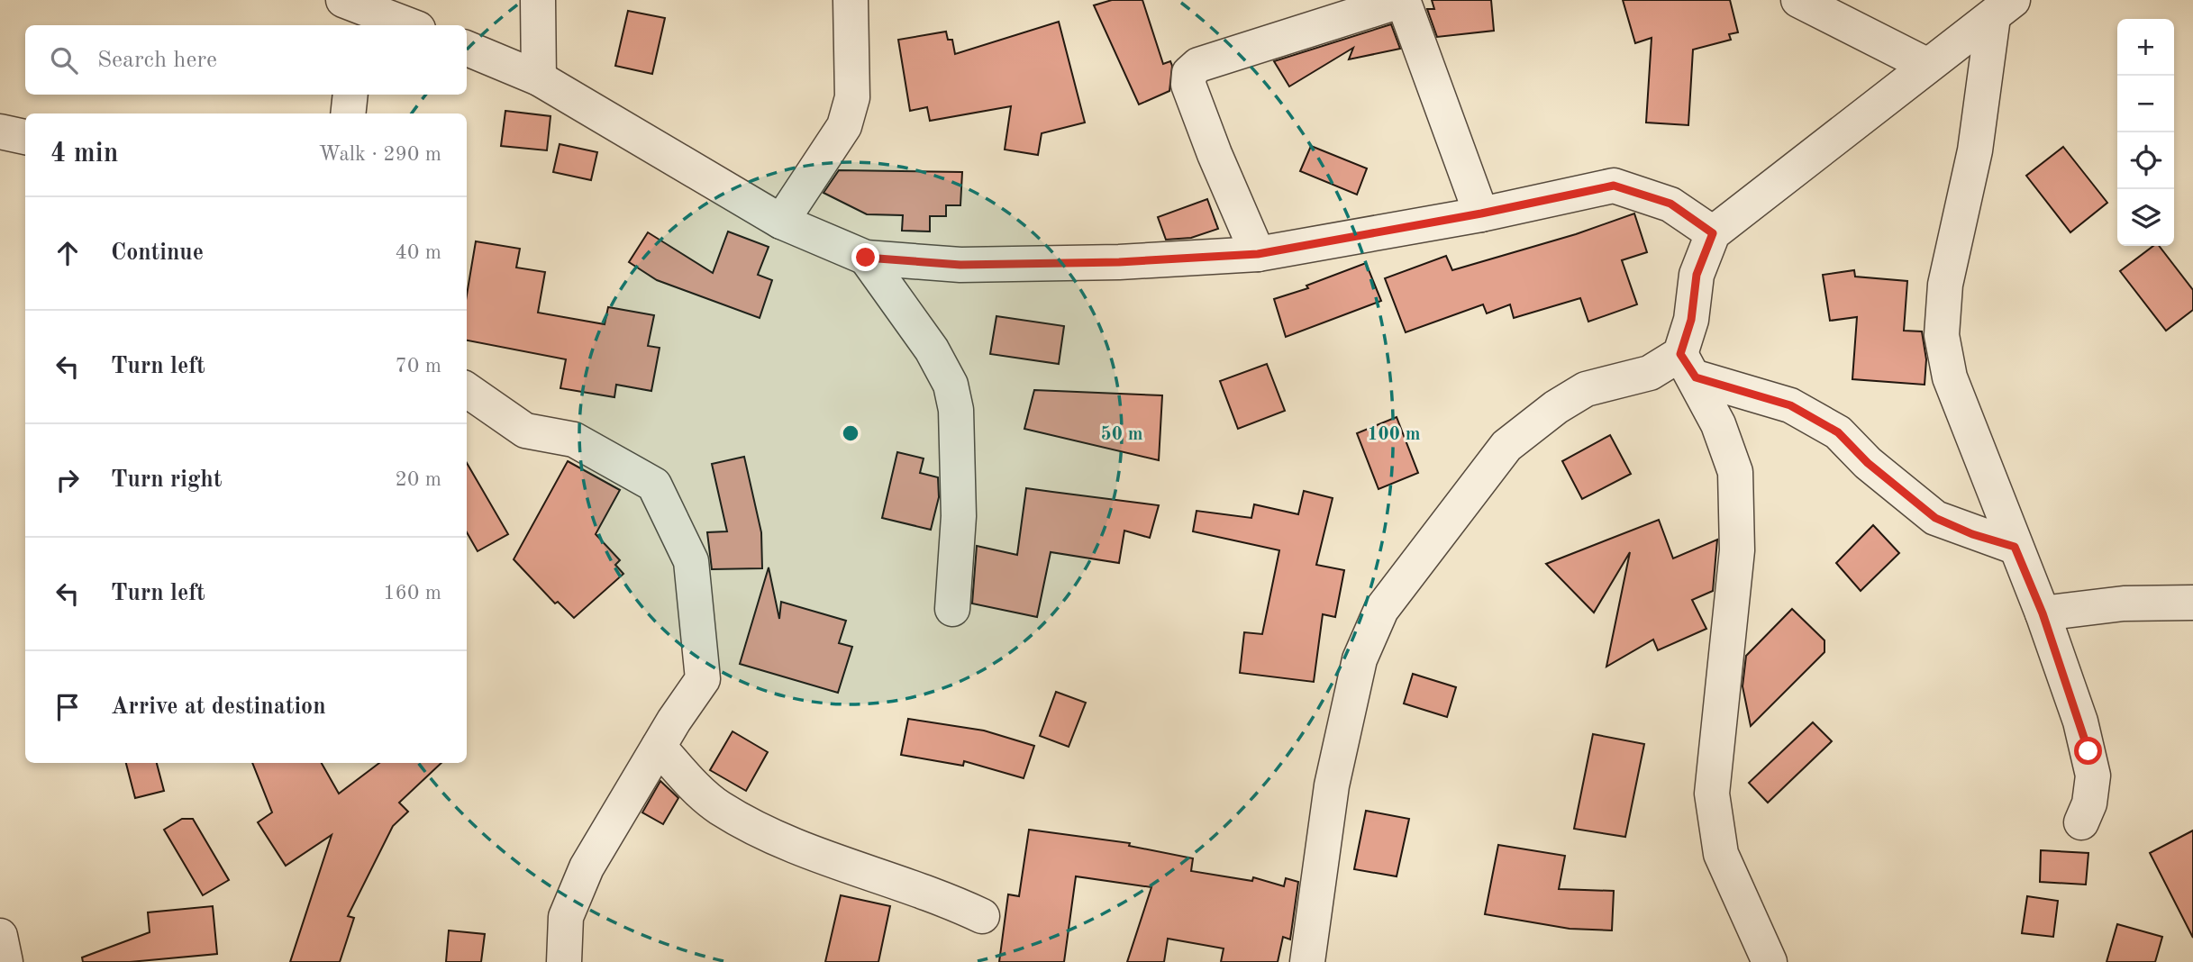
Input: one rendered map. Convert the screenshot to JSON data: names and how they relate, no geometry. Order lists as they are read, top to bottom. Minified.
{"page":{"map_buttons":["+","−"],"search":"Search here","heading":["4 min","Walk · 290 m"],"list":[["Continue","40 m"],["Turn left","70 m"],["Turn right","20 m"],["Turn left","160 m"],"Arrive at destination"]},"rings":["50 m","100 m"]}
